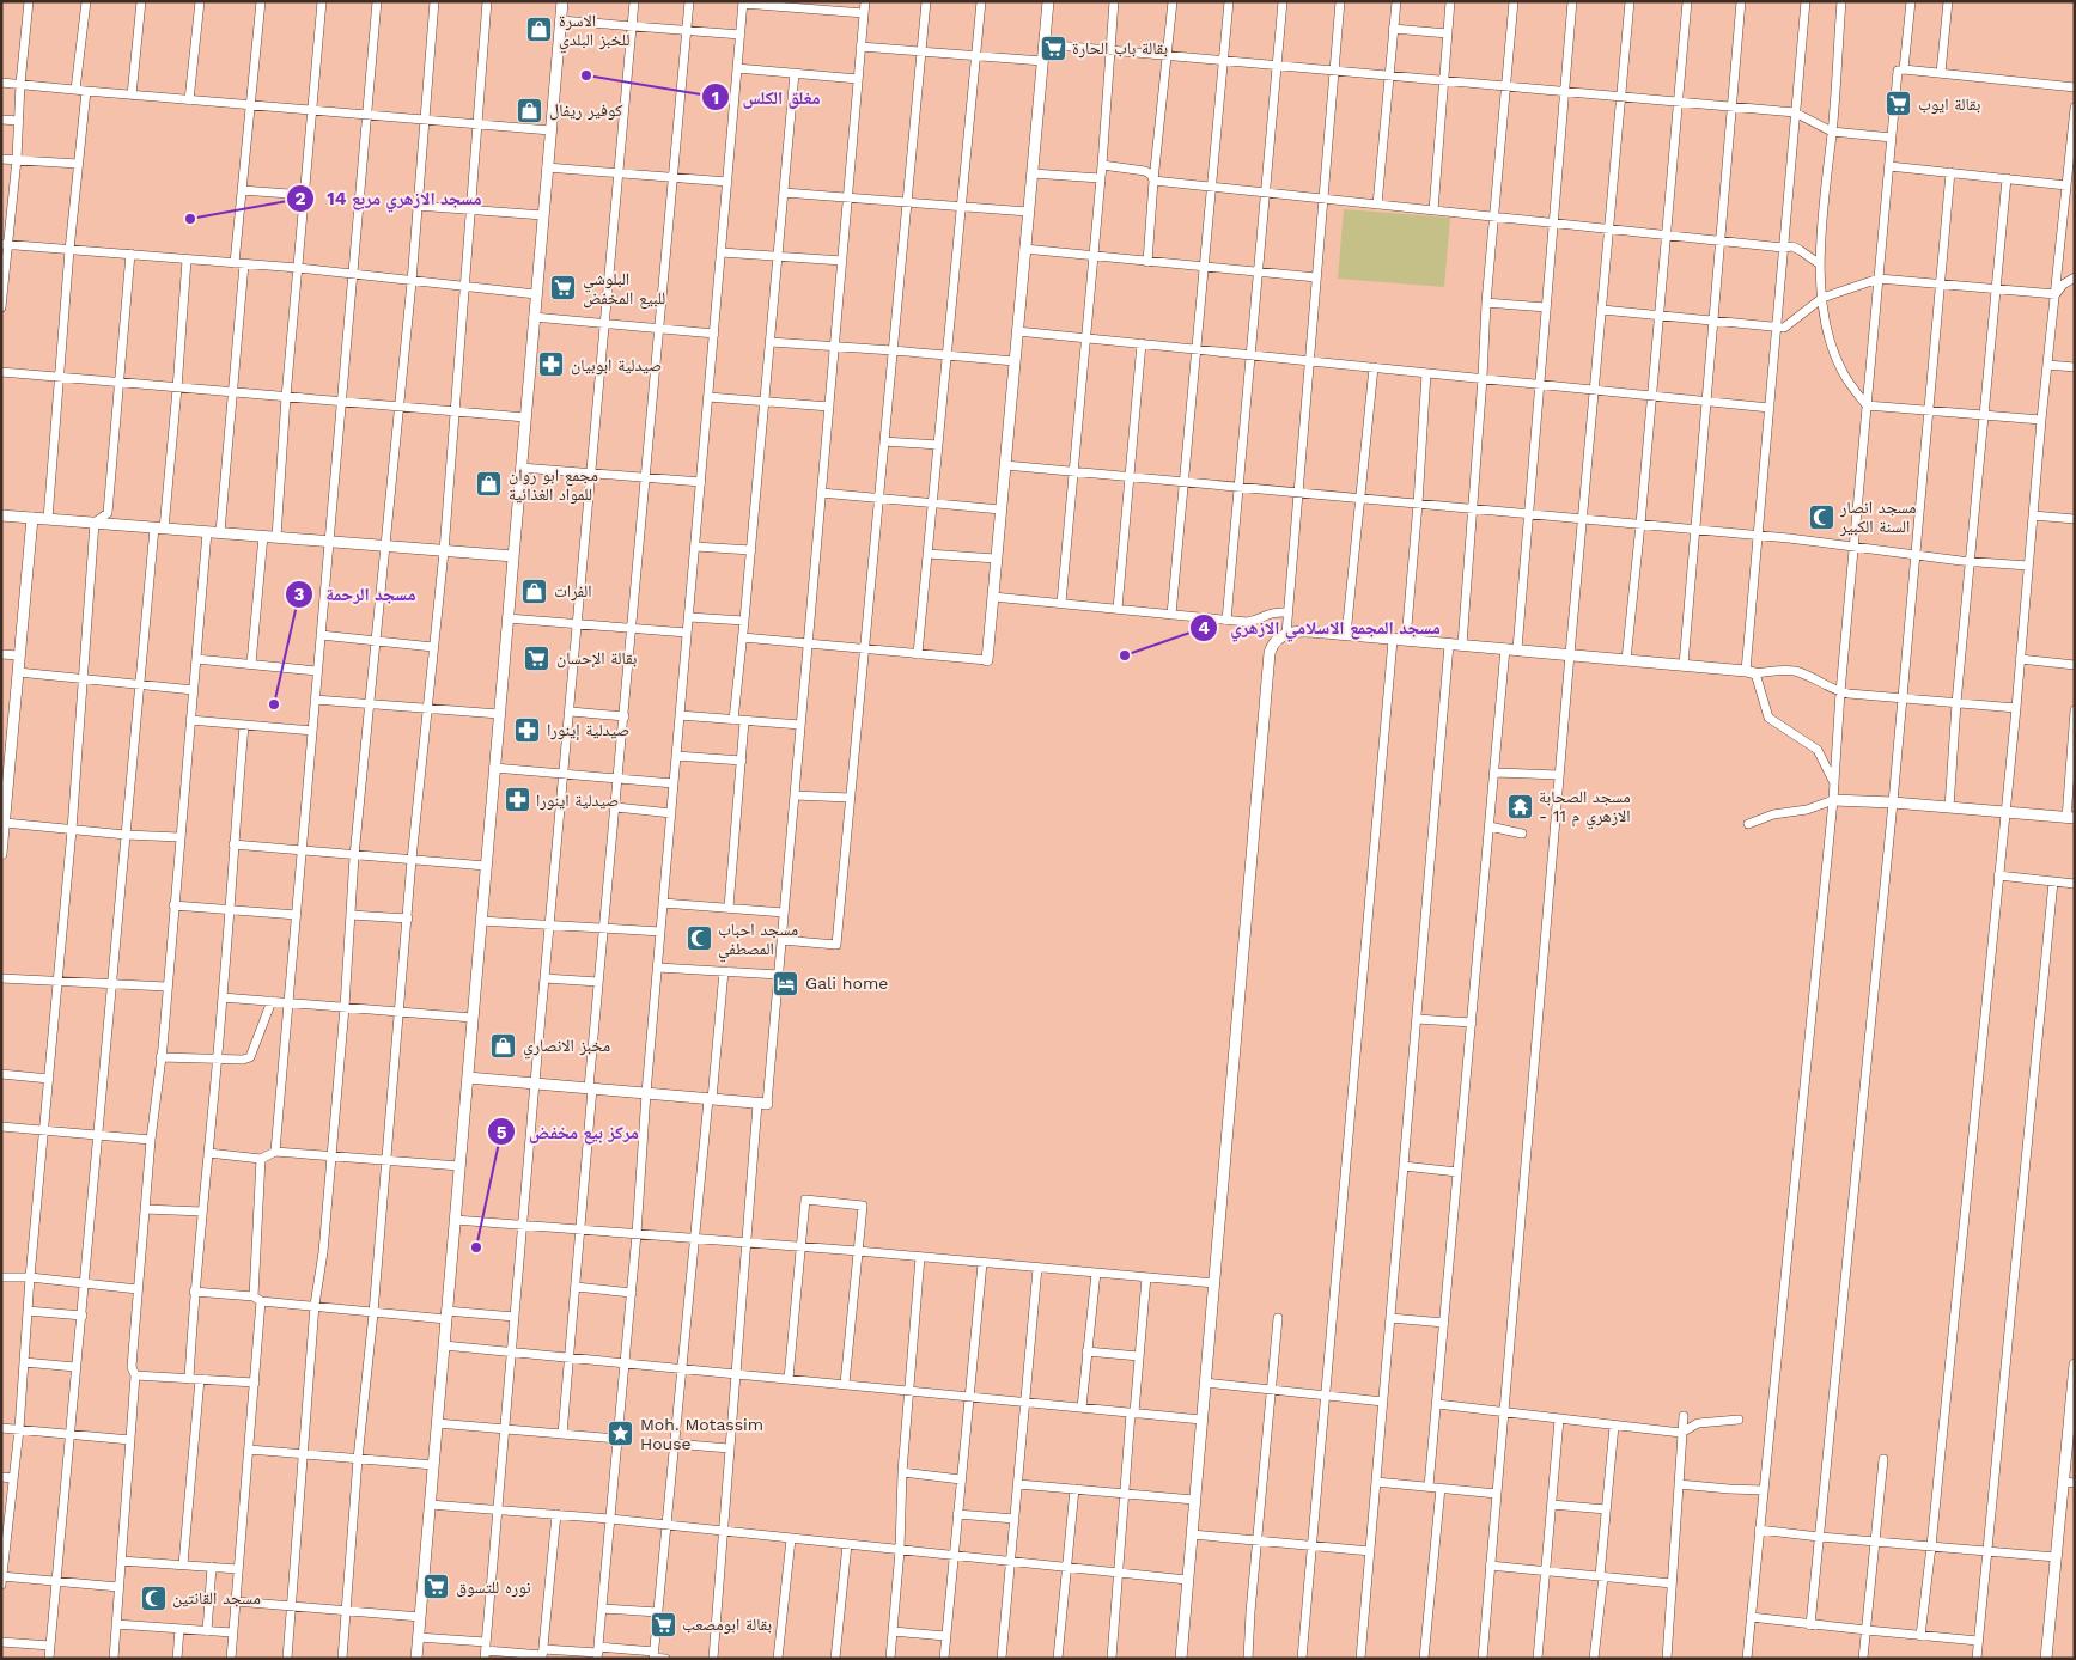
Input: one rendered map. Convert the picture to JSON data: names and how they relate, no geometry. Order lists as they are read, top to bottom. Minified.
{"places":{"shop":["الاسرة للخبز البلدي","كوفير ريفال","مجمع ابو روان للمواد الغذائية","الفرات","مخبز الانصاري"],"supermarket":["بقالة باب الحارة","بقالة ايوب","البلوشي للبيع المخفض","بقالة الإحسان","نوره للتسوق","بقالة ابومصعب"],"other":["مغلق الكلس","مسجد الازهري مربع 14","مسجد المجمع الاسلامي الازهري","مسجد الرحمة","مركز بيع مخفض"],"pharmacy":["صيدلية ابوبيان","صيدلية إينورا","صيدلية اينورا"],"mosque":["مسجد انصار السنة الكبير","مسجد احباب المصطفي","مسجد القانتين"],"temple":["مسجد الصحابة - الازهري م 11"],"hotel":["Gali home"],"place":["Moh. Motassim House"]}}
